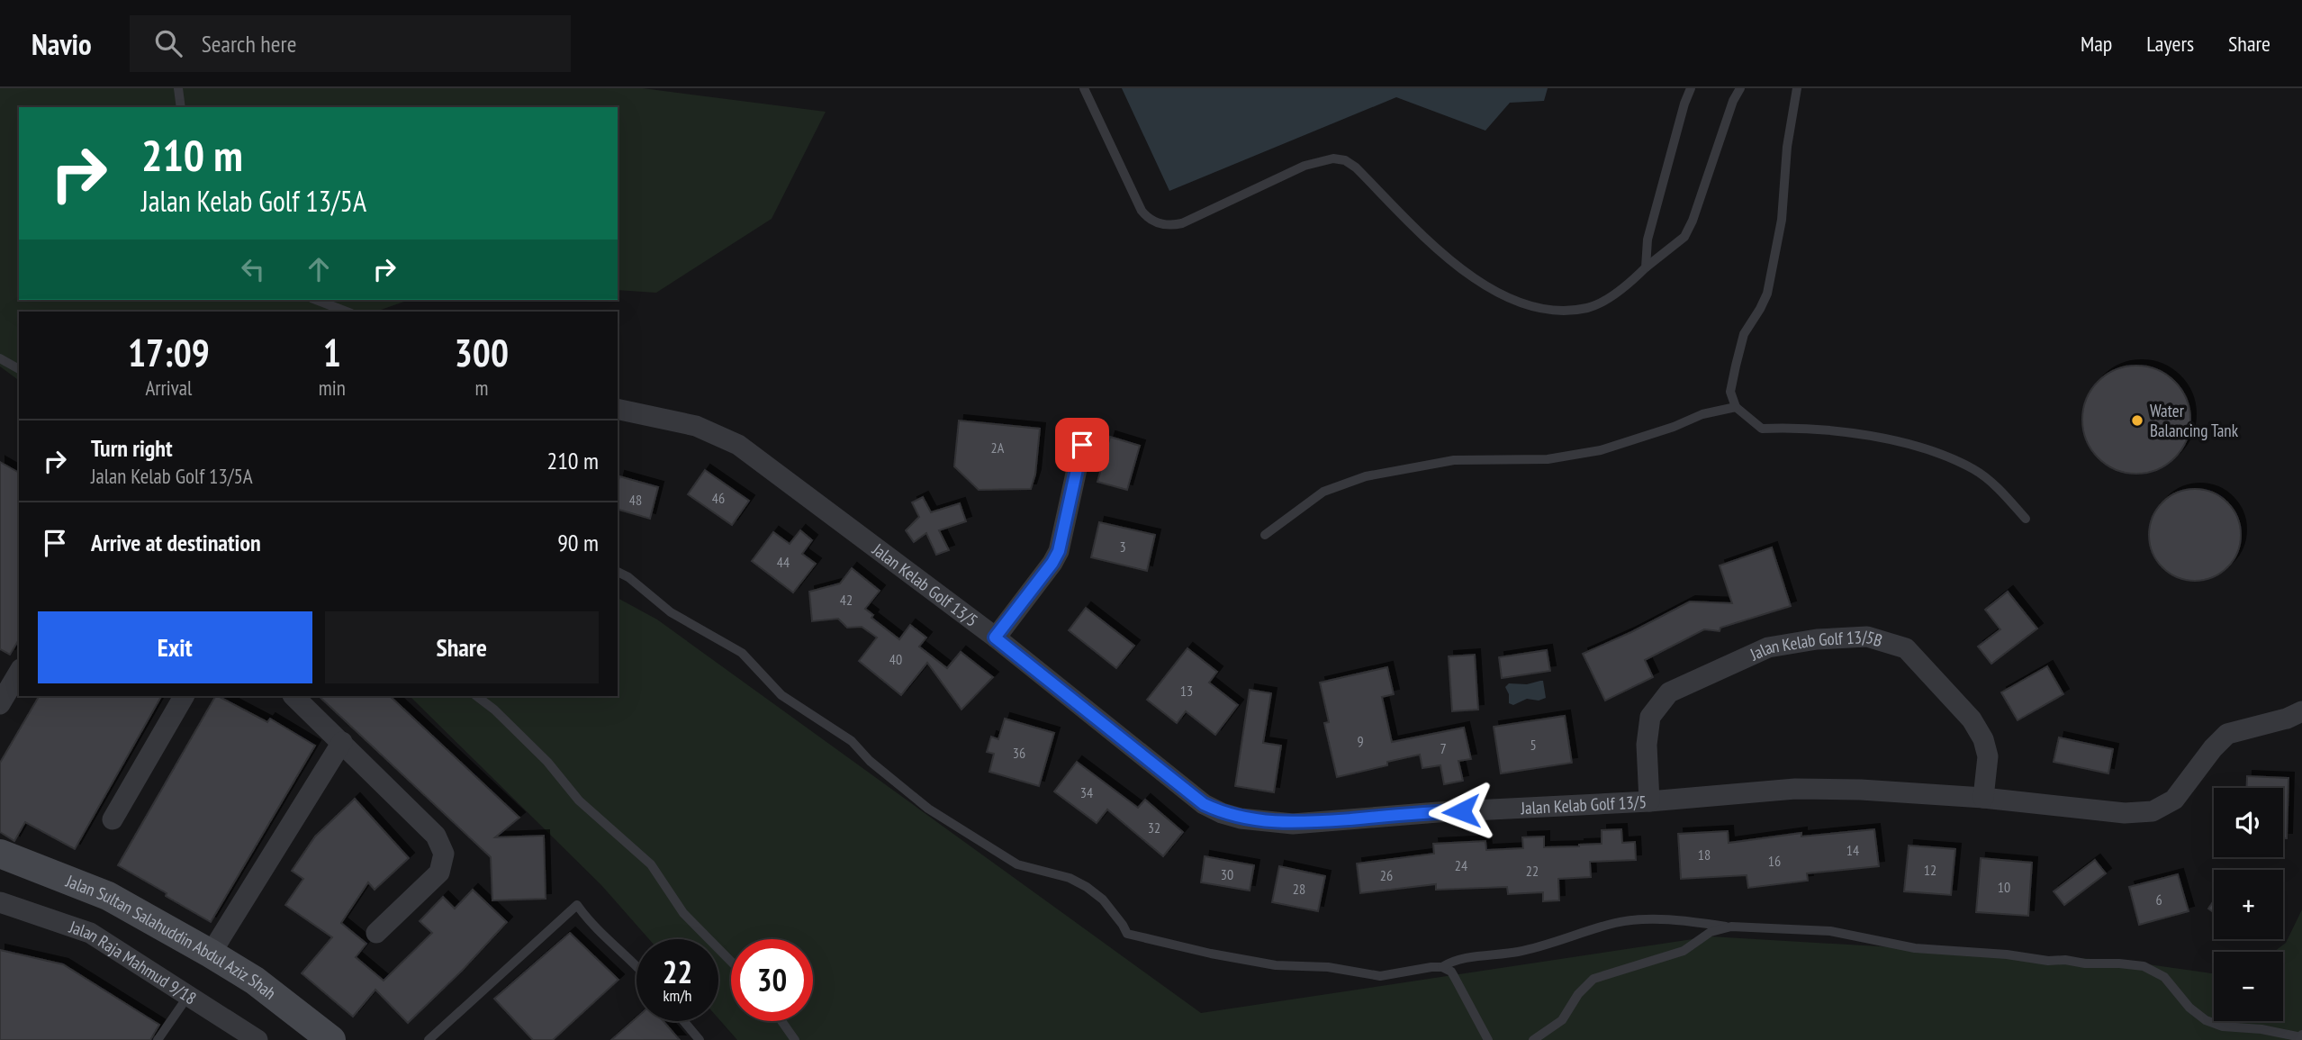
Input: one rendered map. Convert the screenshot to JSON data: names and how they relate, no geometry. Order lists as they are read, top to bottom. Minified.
{"streets":{"street":["Jalan Kelab Golf 13/5","Jalan Kelab Golf 13/5B","Jalan Sultan Salahuddin Abdul Aziz Shah","Jalan Raja Mahmud 9/18"]},"crossings":[["Jalan Kelab Golf 13/5","Jalan Kelab Golf 13/5B"]],"places":["Water Balancing Tank"],"house_numbers":["2A","46","48","3","44","42","40","13","9","5","7","36","34","32","14","18","16","24","12","22","30","26","10","28","6"],"page":{"header":"Navio","search":"Search here","nav":["Map","Layers","Share"],"turn":["210 m","Jalan Kelab Golf 13/5A"],"eta":["17:09","Arrival","1","min","300","m"],"list":[{"name":"Turn right","note":"Jalan Kelab Golf 13/5A","value":"210 m"},{"name":"Arrive at destination","value":"90 m"}],"buttons":["Exit","Share"],"map_buttons":["+","−"],"speed":"22 km/h","limit":"30"}}
